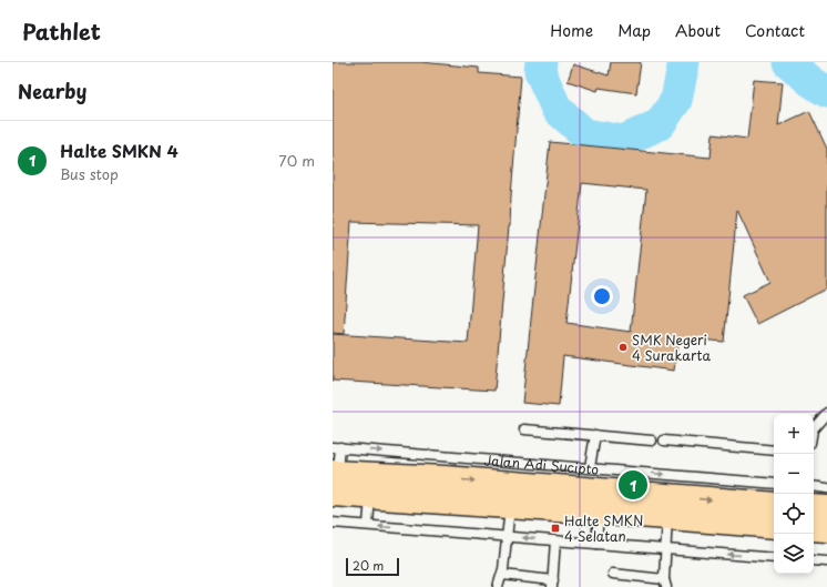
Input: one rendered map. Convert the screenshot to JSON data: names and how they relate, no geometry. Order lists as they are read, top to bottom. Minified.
{"streets":{"highway":["Jalan Adi Sucipto"]},"places":{"other":["SMK Negeri 4 Surakarta"],"transit":["Halte SMKN 4 Selatan"]},"scale_bar":"20 m","page":{"header":"Pathlet","nav":["Home","Map","About","Contact"],"heading":"Nearby","list":[{"mark":"1","name":"Halte SMKN 4","note":"Bus stop","value":"70 m"}],"map_buttons":["+","−"],"pins":"1","scale":"20 m"}}
